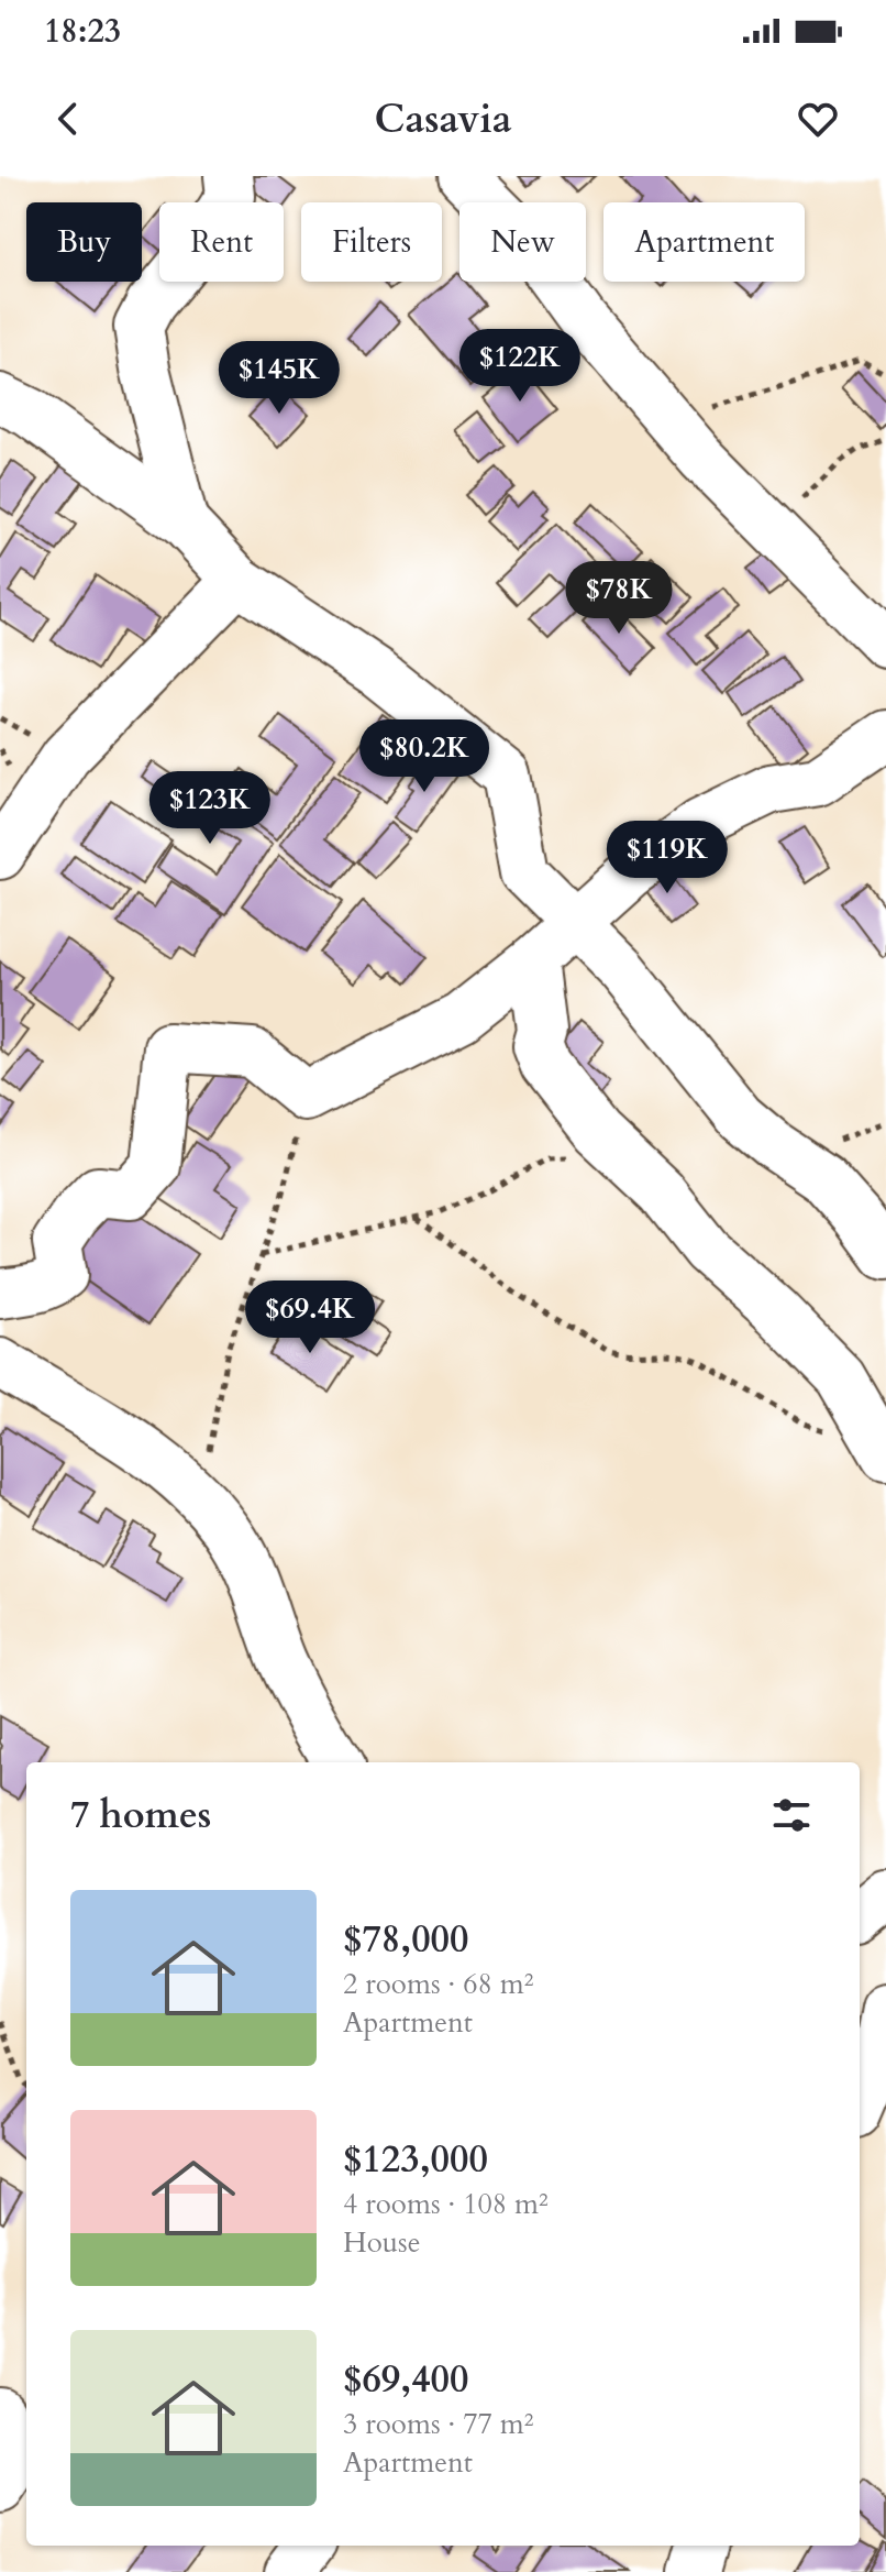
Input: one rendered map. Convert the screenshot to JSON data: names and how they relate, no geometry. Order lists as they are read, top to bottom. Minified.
{"page":{"status":"18:23","header":"Casavia","chip":["Buy","Rent","Filters","New","Apartment"],"price":["$122K","$145K","$78K","$80.2K","$123K","$119K","$69.4K"],"heading":"7 homes","list":[{"name":"$78,000","note":"2 rooms · 68 m² · Apartment"},{"name":"$123,000","note":"4 rooms · 108 m² · House"},{"name":"$69,400","note":"3 rooms · 77 m² · Apartment"}]}}
